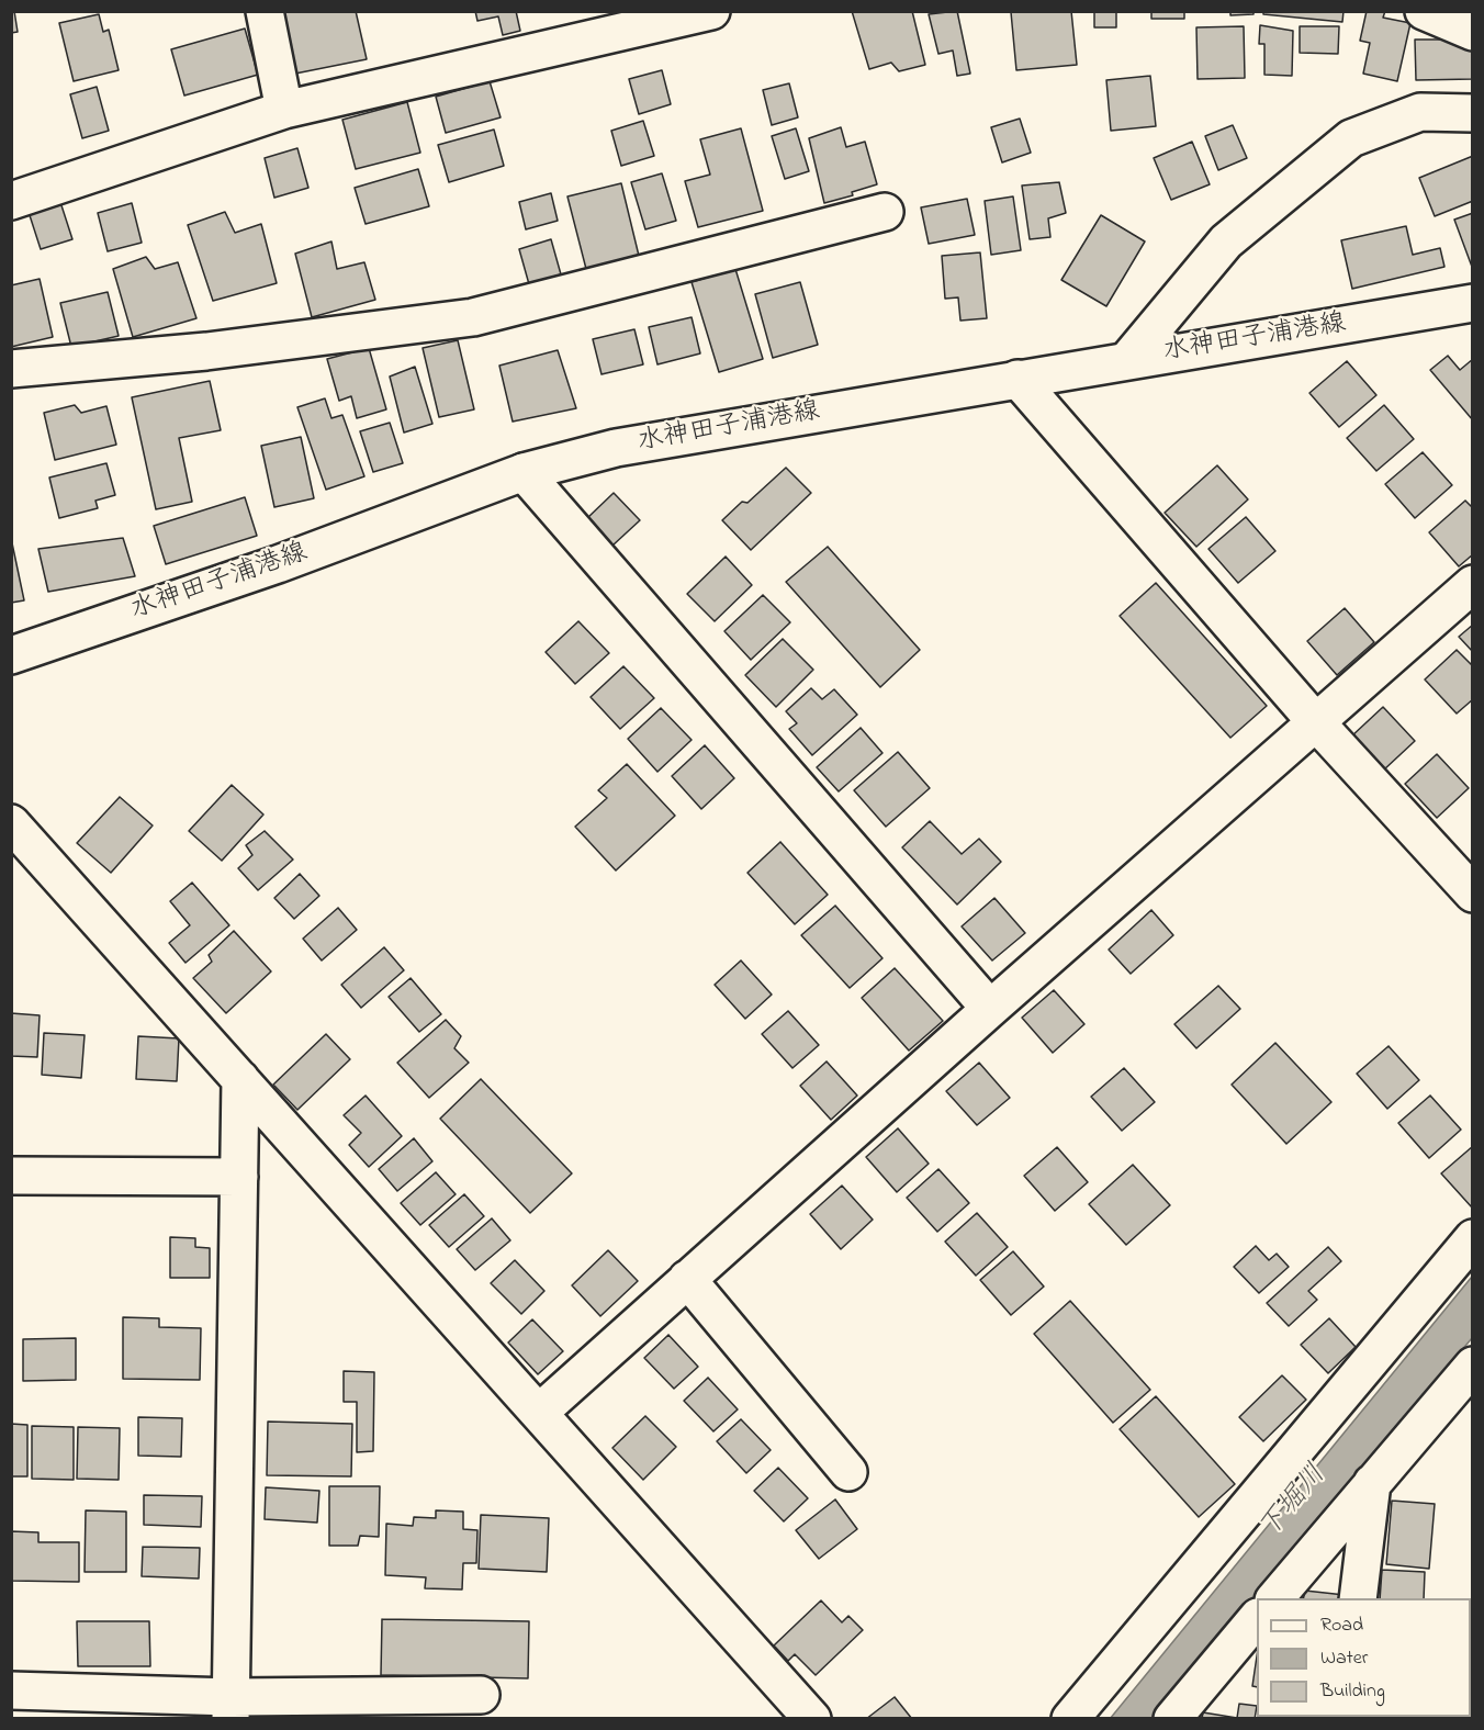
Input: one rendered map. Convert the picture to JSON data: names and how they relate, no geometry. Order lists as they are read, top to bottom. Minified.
{"streets":{"street":["水神田子浦港線"]},"water":["下堀川"],"legend":["Road","Water","Building"]}
